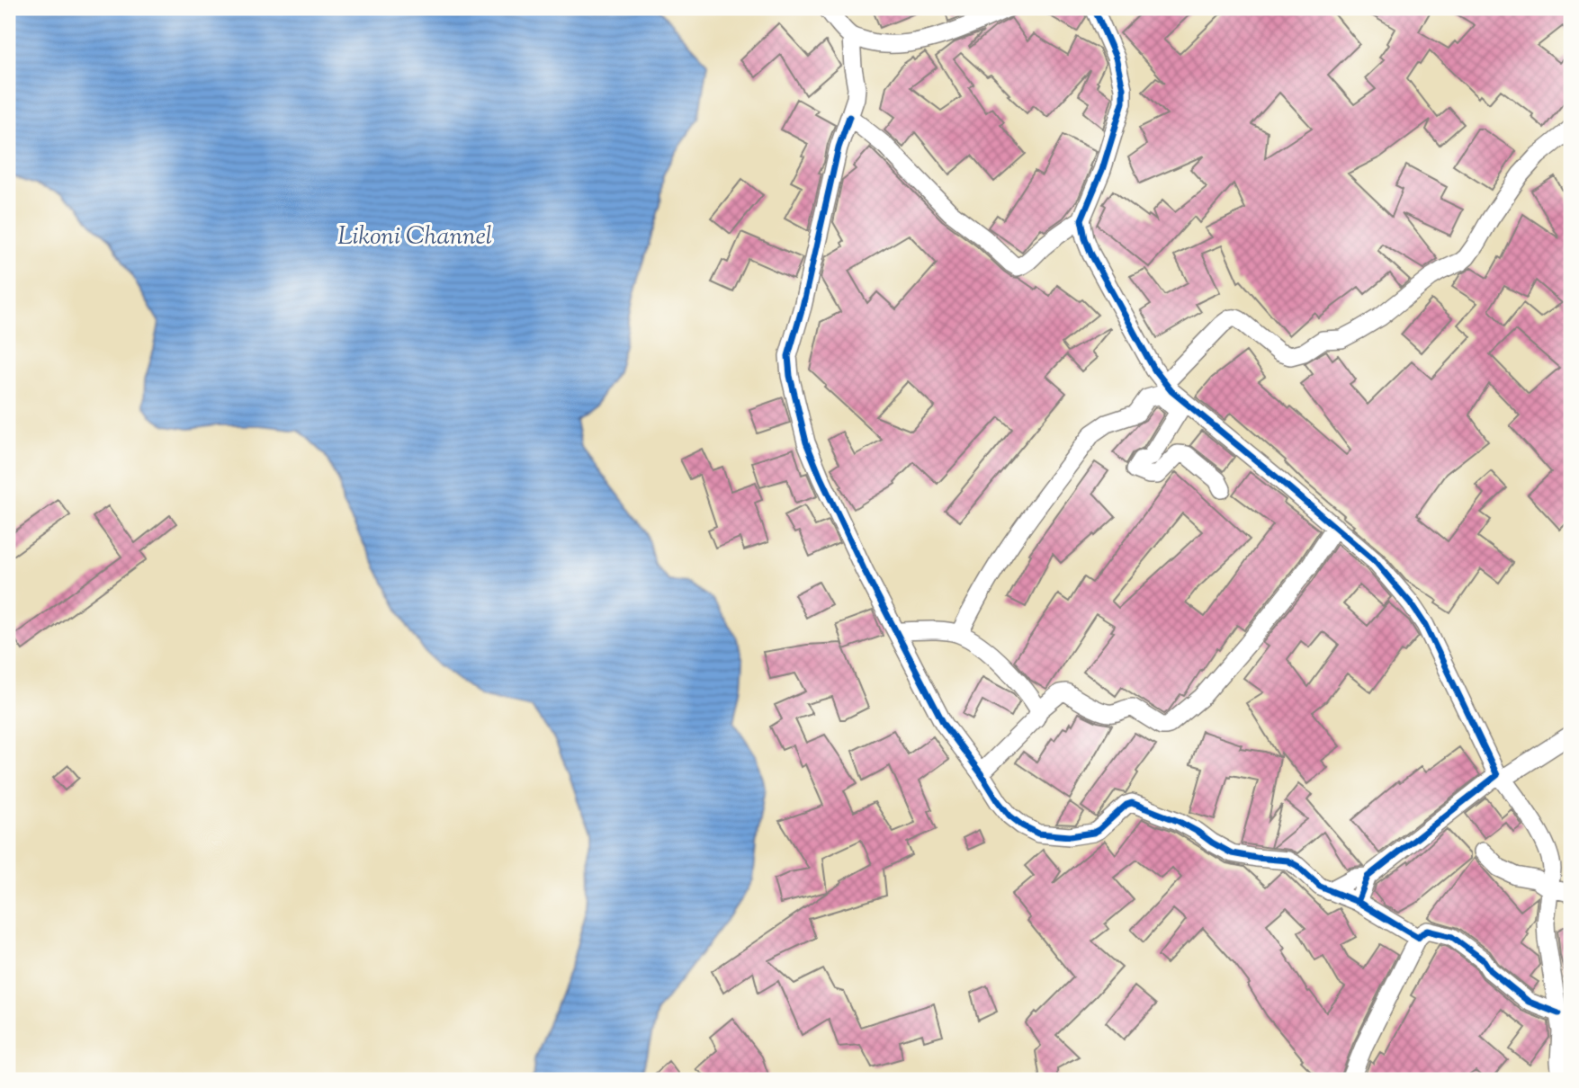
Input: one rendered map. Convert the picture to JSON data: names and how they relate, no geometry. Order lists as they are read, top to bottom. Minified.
{"water":["Likoni Channel"]}
